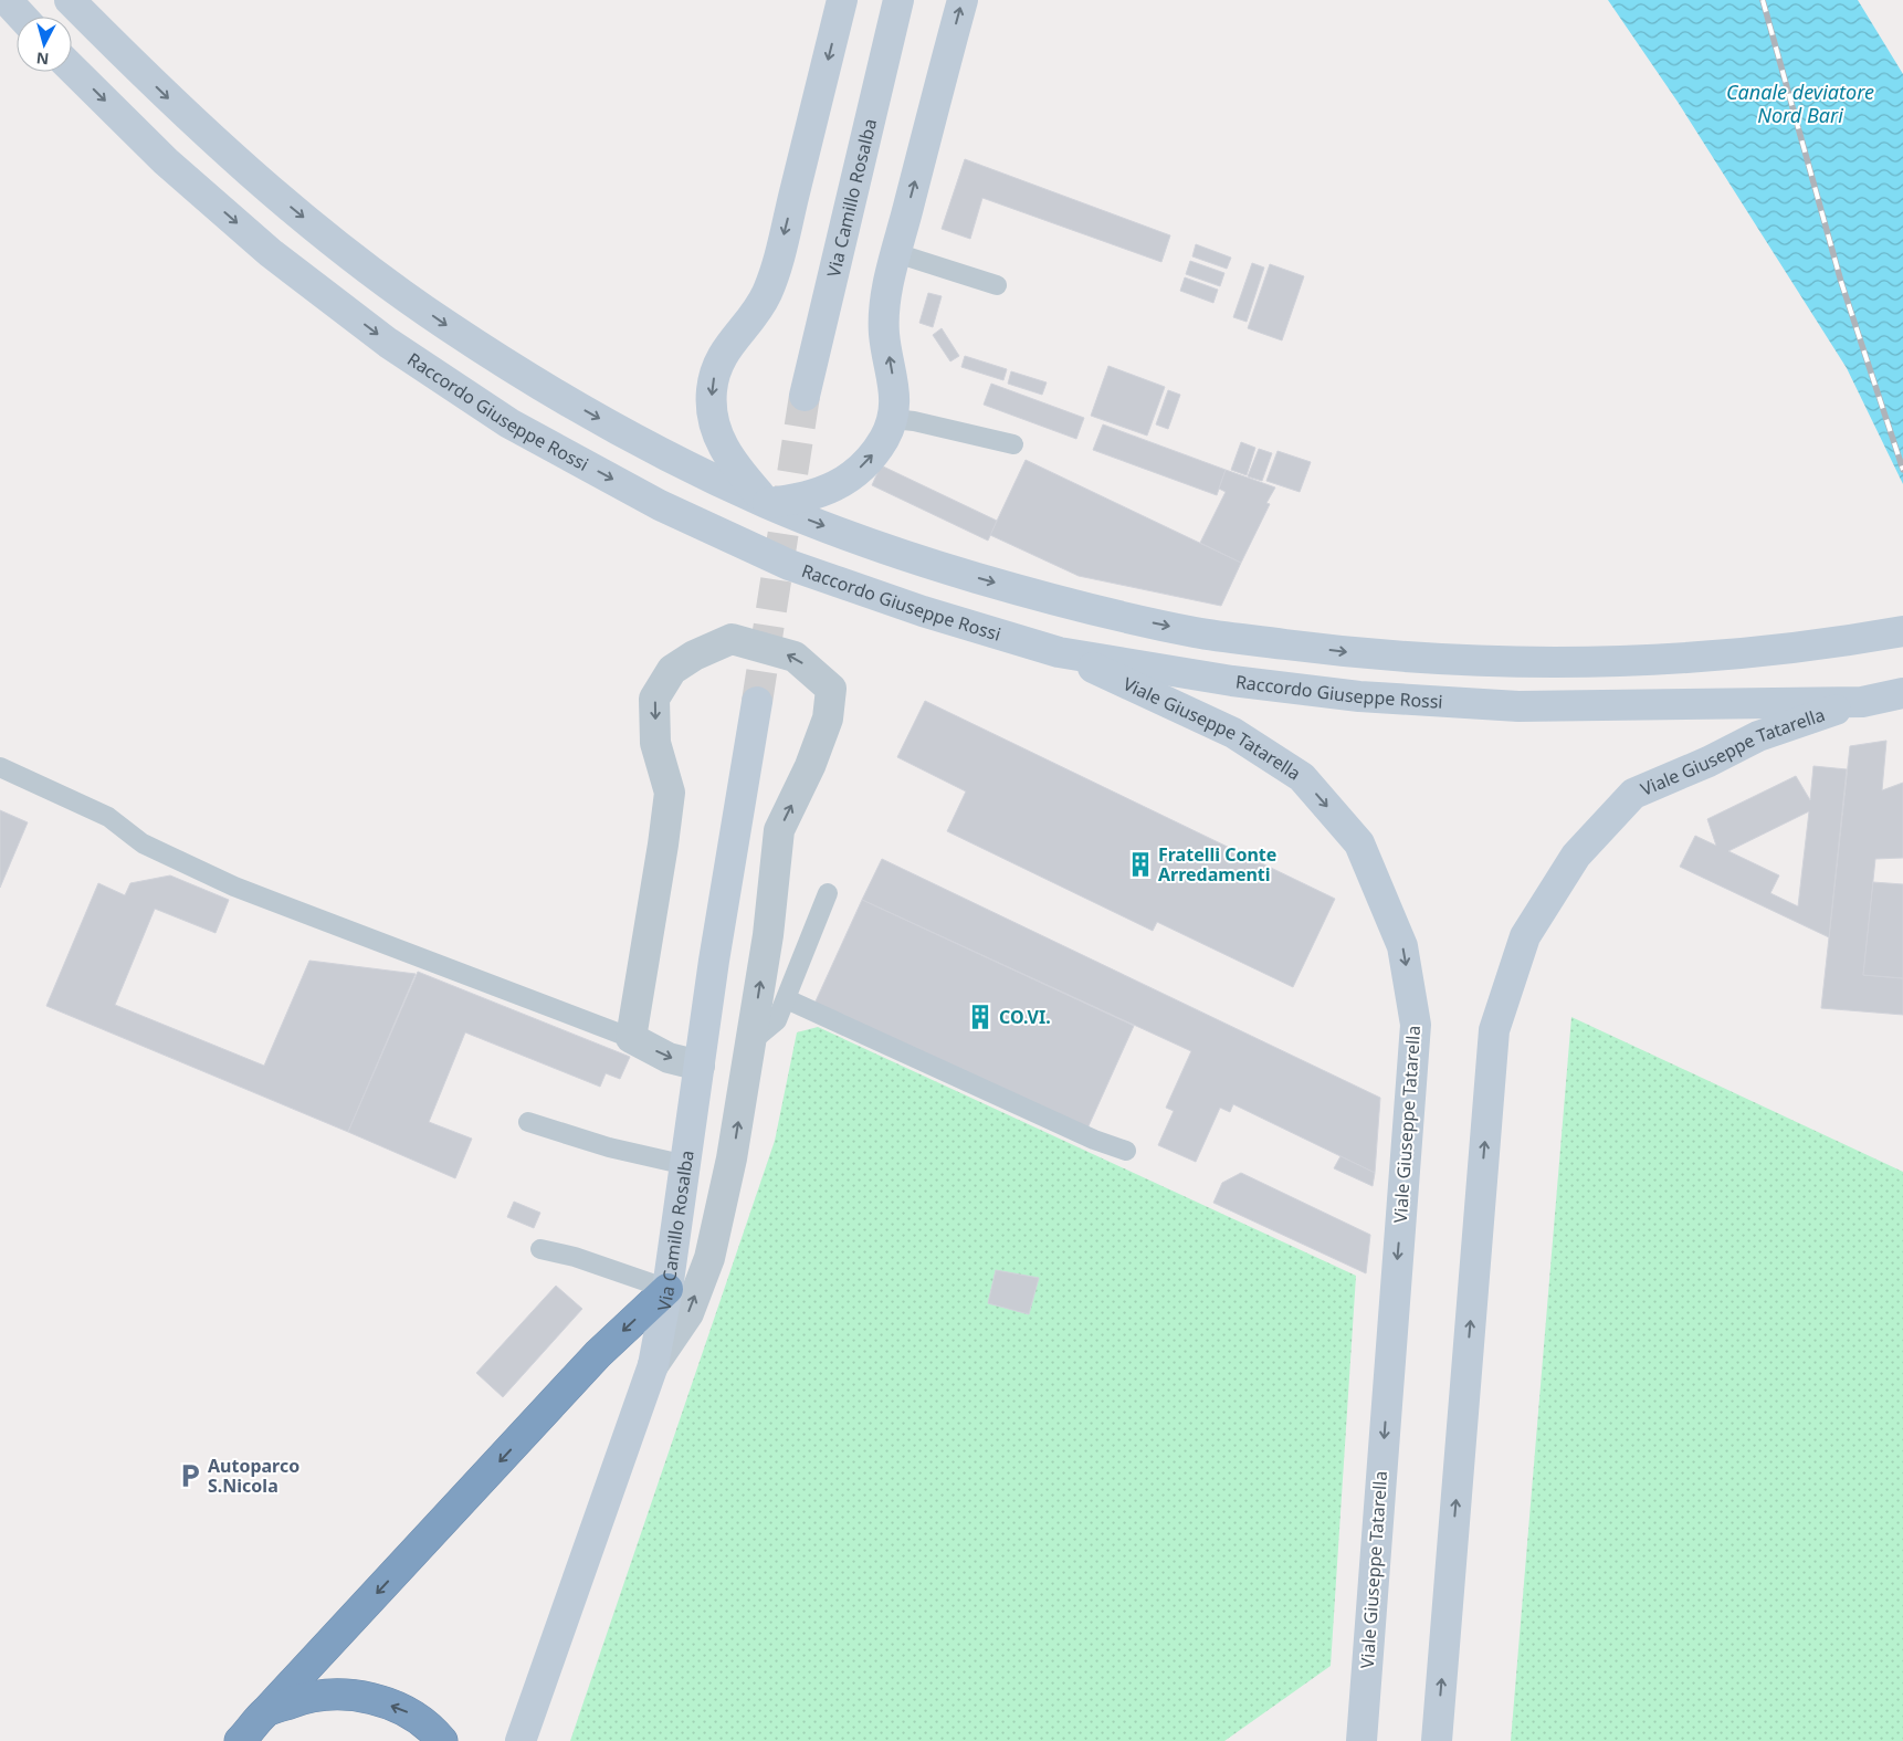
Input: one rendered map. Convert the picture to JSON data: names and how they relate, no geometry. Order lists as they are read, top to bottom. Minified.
{"streets":{"main road":["Via Camillo Rosalba","Raccordo Giuseppe Rossi","Viale Giuseppe Tatarella"]},"crossings":[["Raccordo Giuseppe Rossi","Viale Giuseppe Tatarella"]],"water":["Canale deviatore Nord Bari"],"places":{"building":["Fratelli Conte Arredamenti","CO.VI."],"parking":["Autoparco S.Nicola"]},"north":"bottom"}
